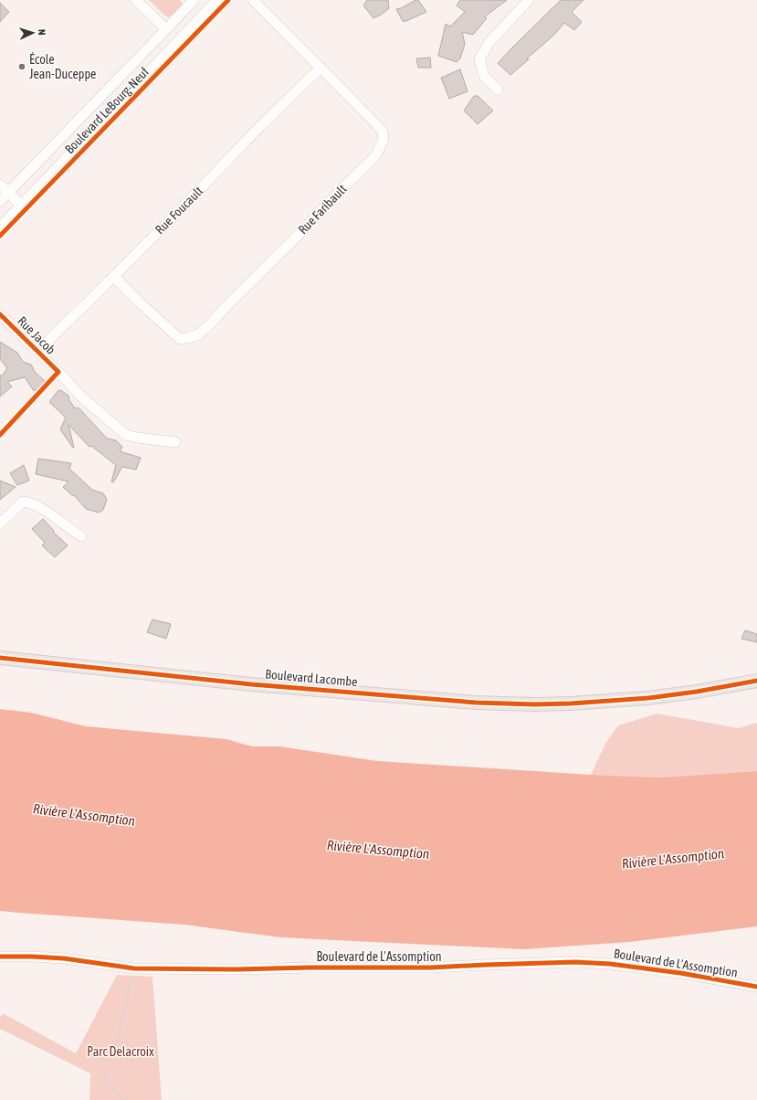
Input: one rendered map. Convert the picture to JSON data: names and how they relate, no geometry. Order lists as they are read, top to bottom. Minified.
{"streets":{"main road":["Boulevard Lacombe"],"street":["Rue Faribault","Rue Foucault","Rue Jacob","Boulevard de L'Assomption"],"cycle path":["Boulevard LeBourg-Neuf"]},"crossings":[["Rue Faribault","Rue Foucault"],["Rue Foucault","Rue Jacob"]],"water":["Rivière L'Assomption"],"parks":["Parc Delacroix"],"places":["École Jean-Duceppe"],"north":"right"}
